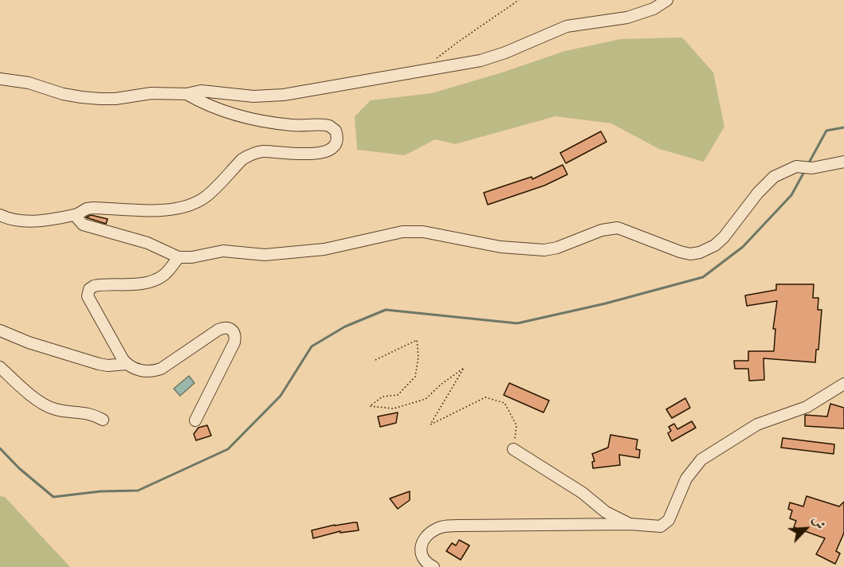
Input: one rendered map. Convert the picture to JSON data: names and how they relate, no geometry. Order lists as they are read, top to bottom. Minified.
{"north":"top right"}
